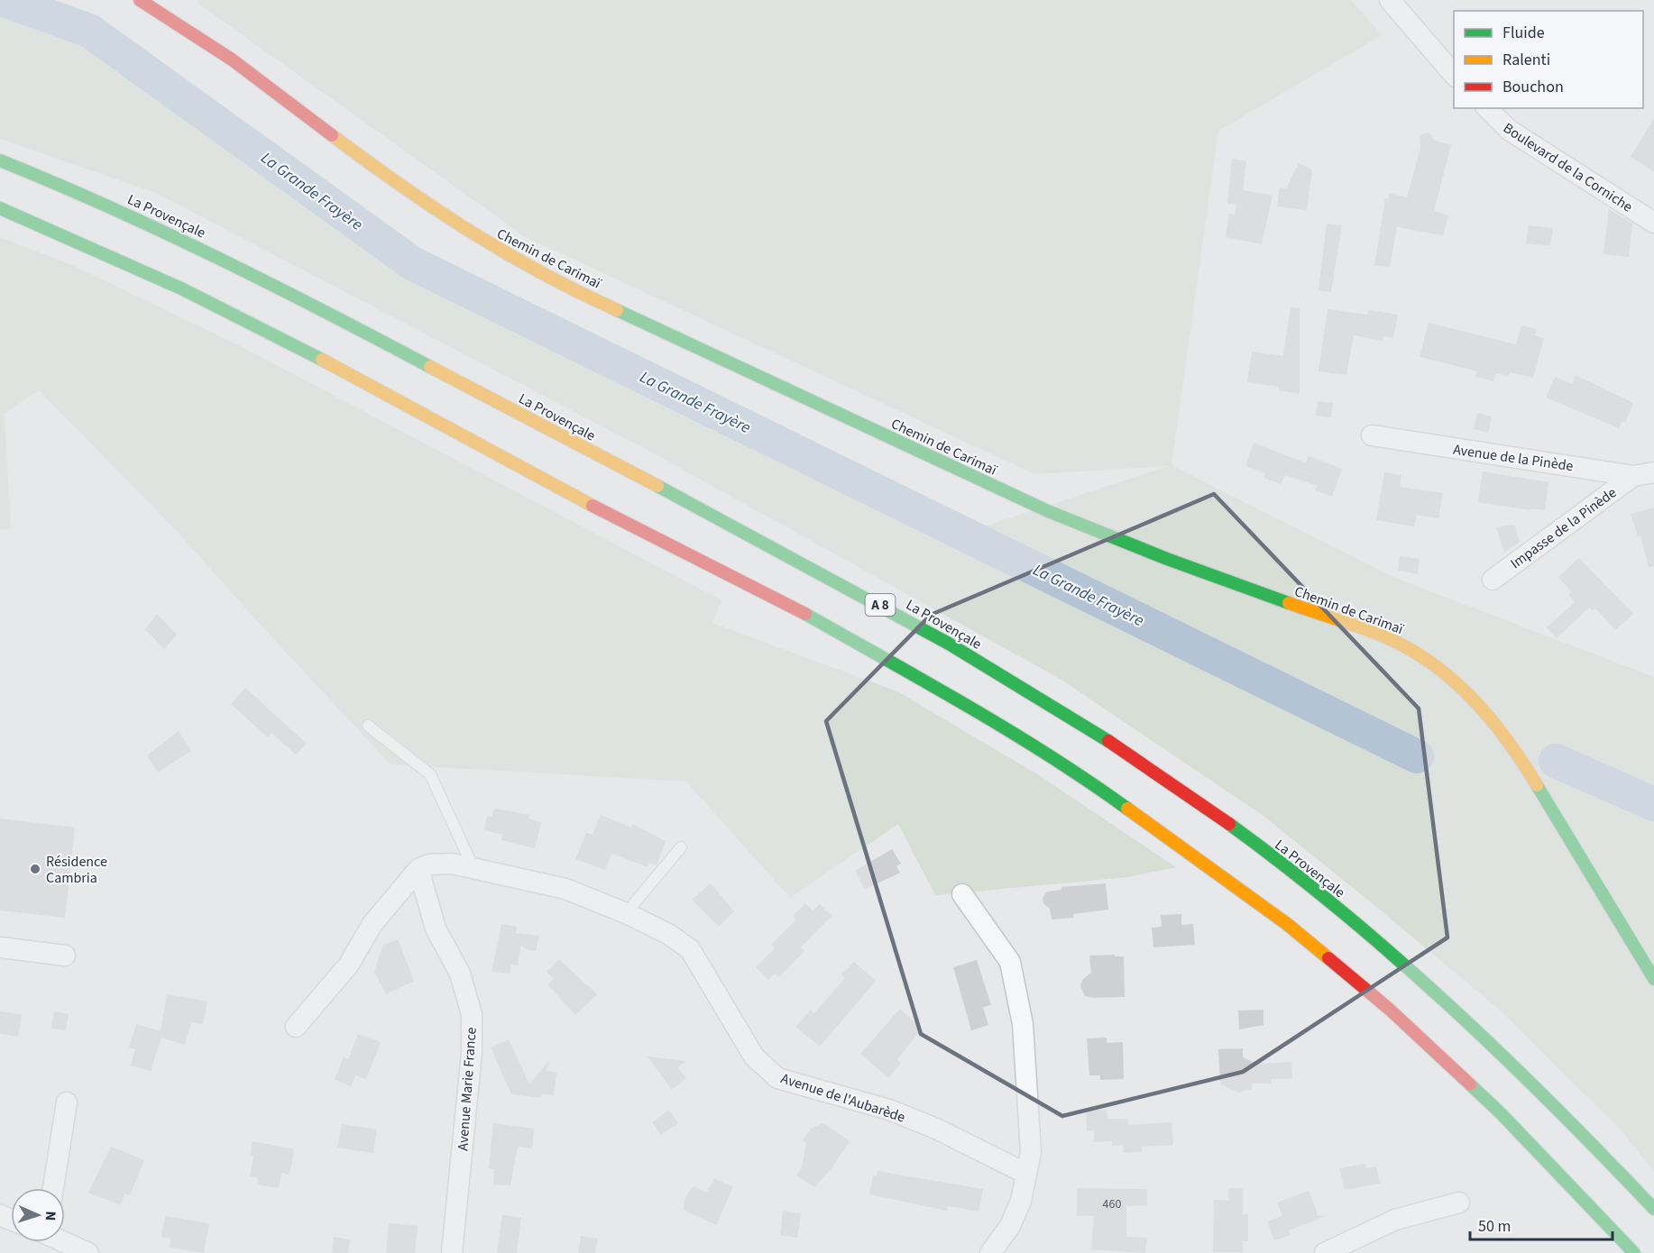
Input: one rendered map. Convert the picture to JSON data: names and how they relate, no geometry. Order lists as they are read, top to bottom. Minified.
{"streets":{"main road":["La Provençale","Chemin de Carimaï","A 8"],"street":["Boulevard de la Corniche","Avenue de la Pinède","Impasse de la Pinède","Avenue Marie France","Avenue de l'Aubarède"]},"crossings":[["Avenue de la Pinède","Impasse de la Pinède"],["Avenue Marie France","Avenue de l'Aubarède"]],"water":["La Grande Frayère"],"places":["Résidence Cambria"],"house_numbers":["460"],"legend":["Fluide","Ralenti","Bouchon"],"scale_bar":"50 m","north":"right"}
